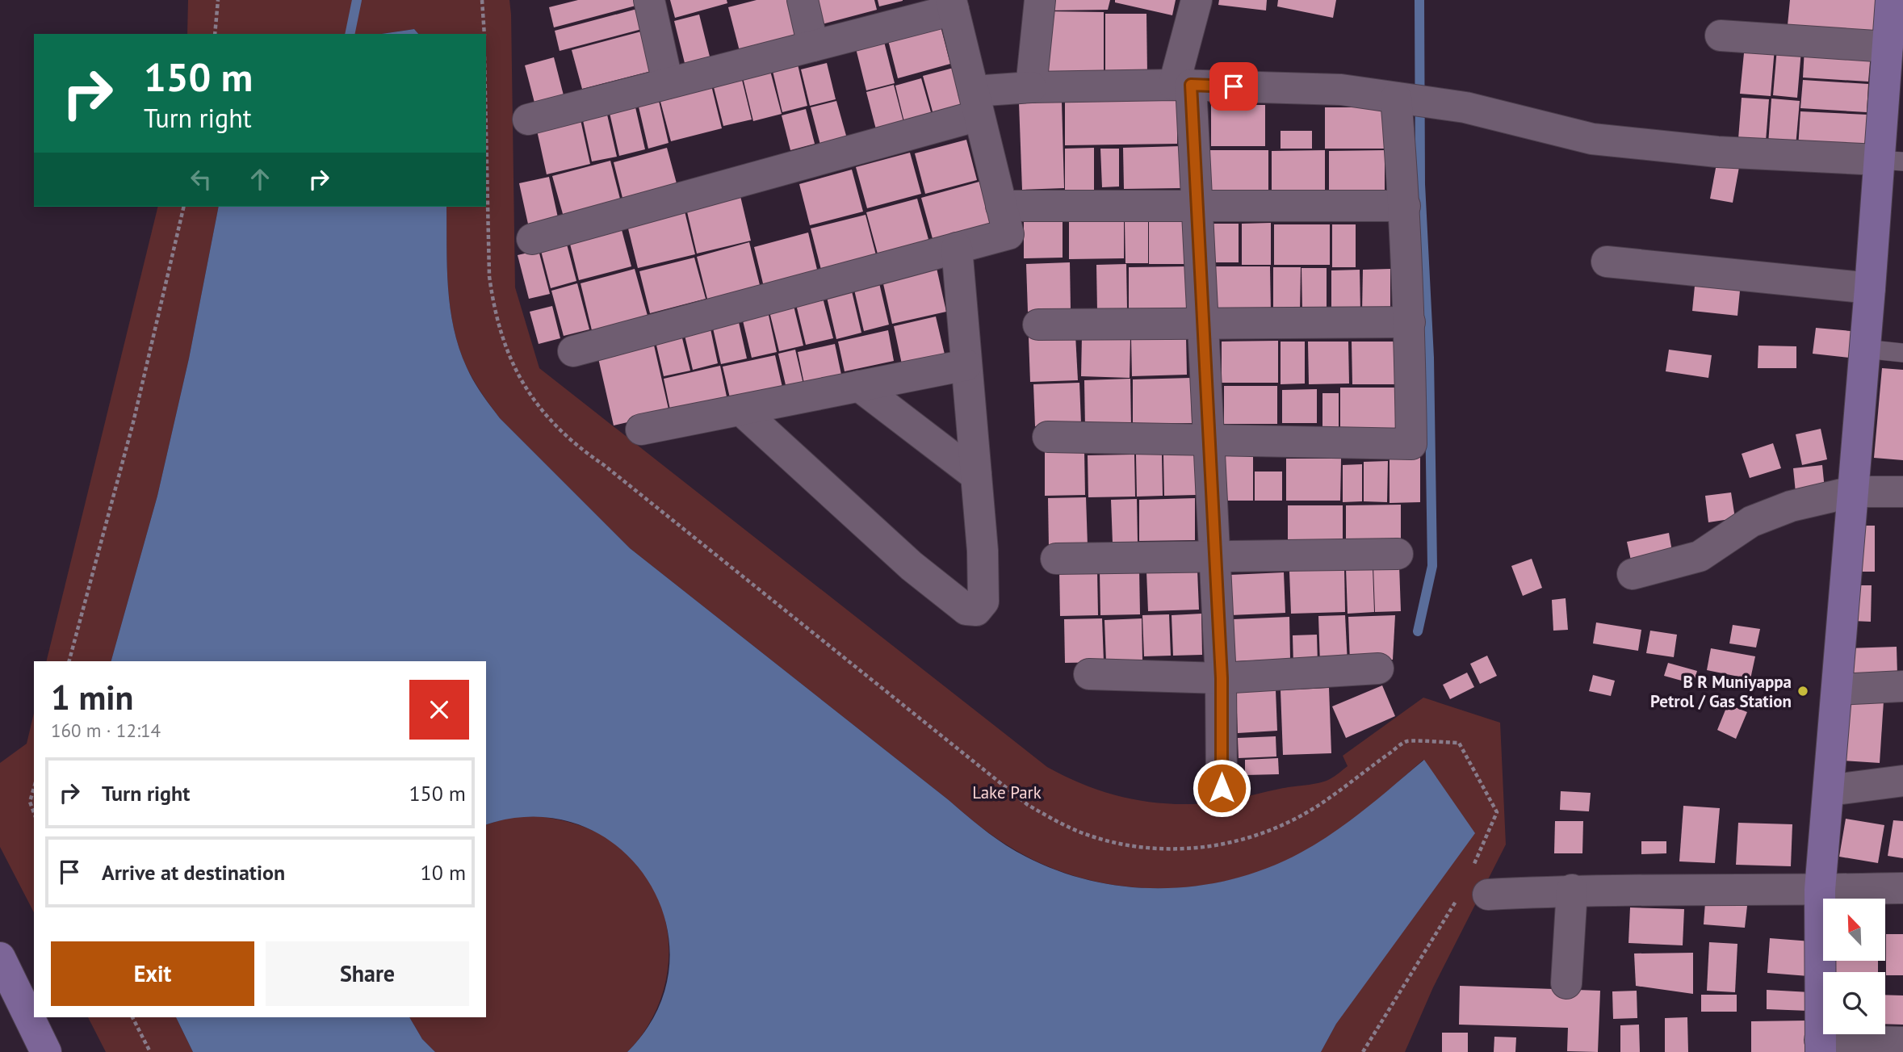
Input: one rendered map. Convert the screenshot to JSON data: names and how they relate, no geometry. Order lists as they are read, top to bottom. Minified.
{"parks":["Lake Park"],"places":["B R Muniyappa Petrol / Gas Station"],"north":"top left","page":{"turn":["150 m","Turn right"],"heading":["1 min","160 m · 12:14"],"list":[{"name":"Turn right","value":"150 m"},{"name":"Arrive at destination","value":"10 m"}],"buttons":["Exit","Share"]}}
